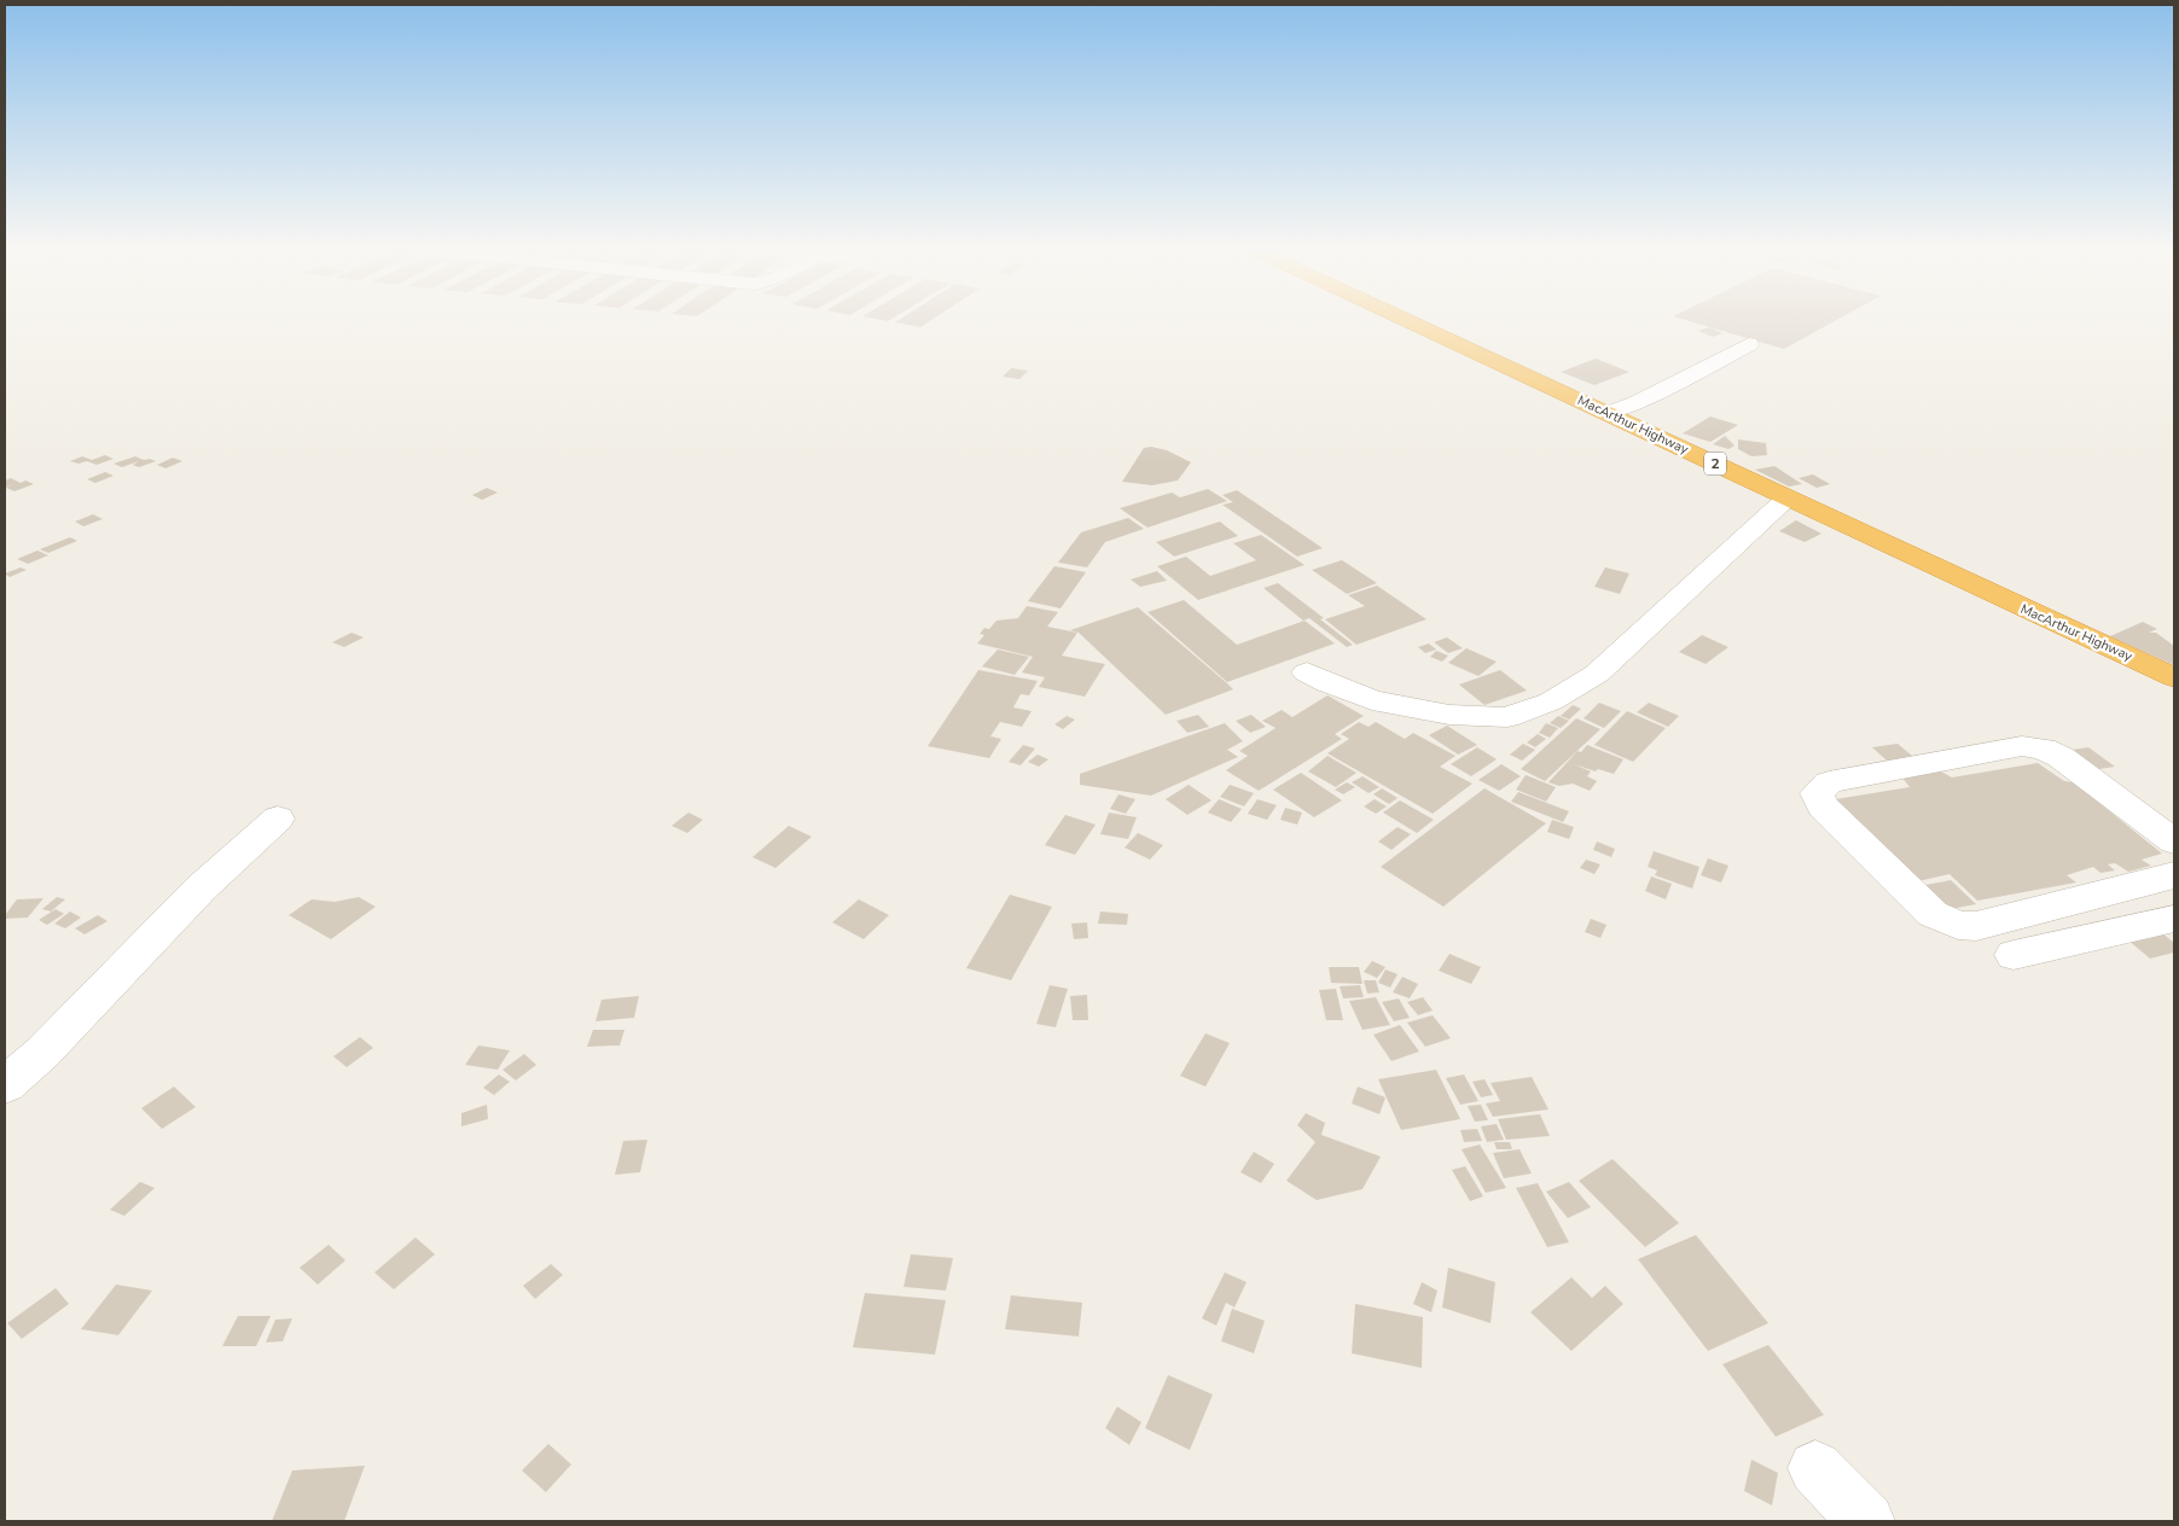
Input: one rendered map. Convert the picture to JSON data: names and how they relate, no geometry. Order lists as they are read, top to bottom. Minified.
{"streets":{"highway":["MacArthur Highway","2"]}}
